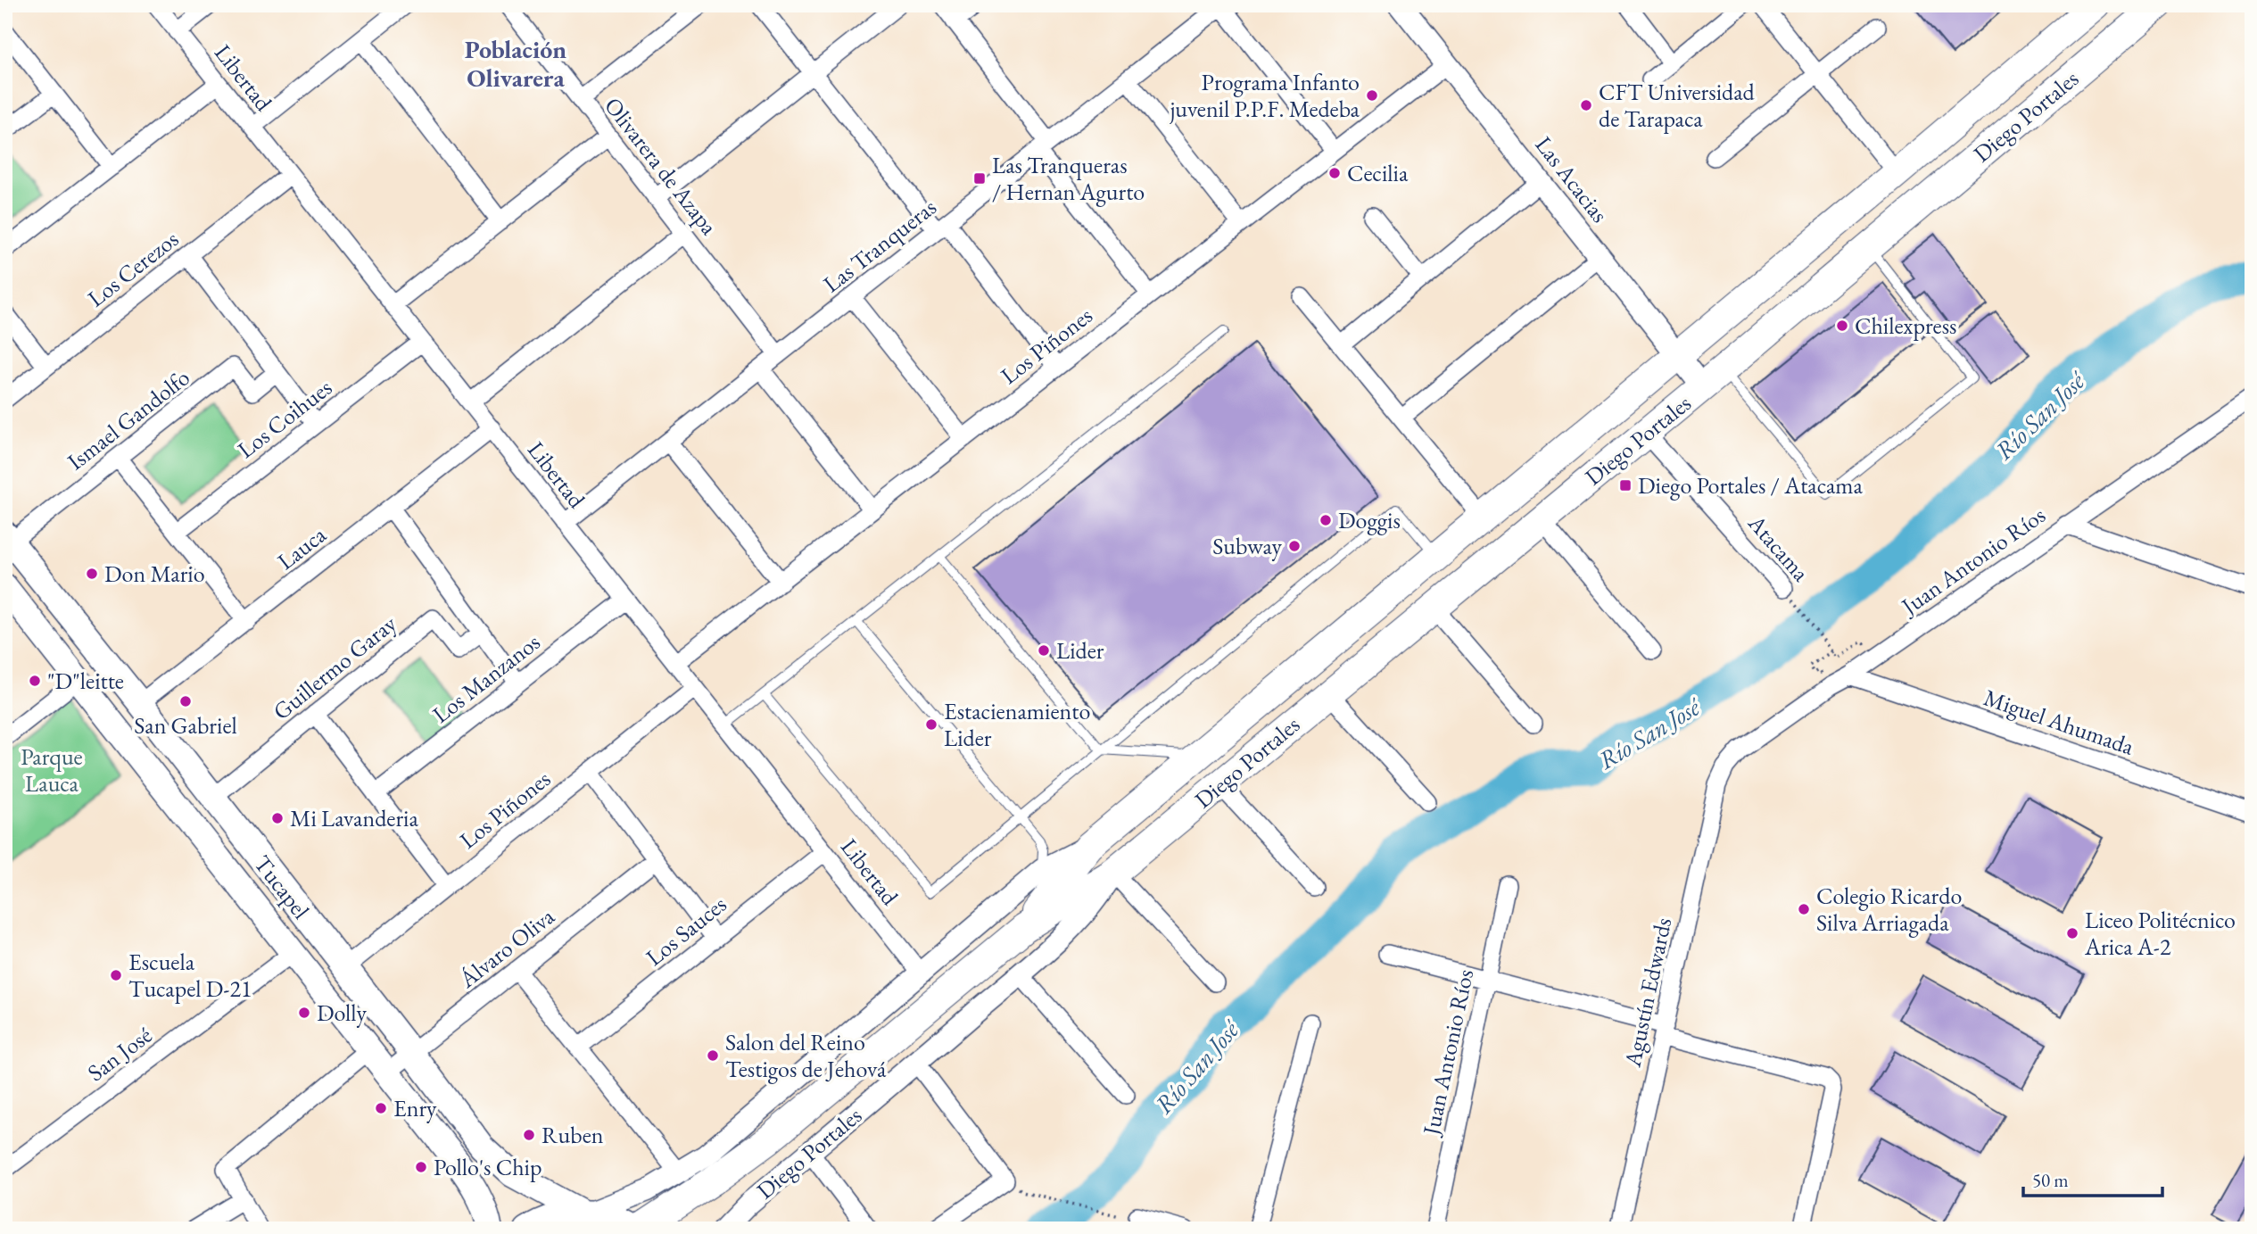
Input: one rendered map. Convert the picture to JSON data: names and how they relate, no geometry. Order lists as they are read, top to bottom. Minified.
{"streets":{"main road":["Diego Portales","Tucapel"],"street":["Libertad","Olivarera de Azapa","Las Acacias","Las Tranqueras","Los Cerezos","Los Piñones","Los Coihues","Ismael Gandolfo","Lauca","Atacama","Juan Antonio Ríos","Guillermo Garay","Los Manzanos","Miguel Ahumada","Los Sauces","Álvaro Oliva","Agustín Edwards","San José"]},"crossings":[["Libertad","Diego Portales"],["Libertad","Las Tranqueras"],["Libertad","Los Cerezos"],["Libertad","Los Piñones"],["Libertad","Los Coihues"],["Libertad","Lauca"],["Libertad","Los Manzanos"],["Libertad","Los Sauces"],["Diego Portales","Las Acacias"],["Diego Portales","Atacama"],["Diego Portales","Tucapel"],["Olivarera de Azapa","Las Tranqueras"],["Las Acacias","Los Piñones"],["Los Piñones","Tucapel"],["Ismael Gandolfo","Tucapel"],["Lauca","Tucapel"],["Atacama","Juan Antonio Ríos"],["Juan Antonio Ríos","Miguel Ahumada"],["Juan Antonio Ríos","Agustín Edwards"],["Guillermo Garay","Tucapel"],["Tucapel","Álvaro Oliva"],["Tucapel","San José"]],"districts":["Población Olivarera"],"water":["Río San José"],"parks":["Parque Lauca"],"places":{"other":["Programa Infanto juvenil P.P.F. Medeba","CFT Universidad de Tarapaca","Cecilia","Chilexpress","Doggis","Subway","Don Mario","Lider","\"D\"leitte","San Gabriel","Estacienamiento Lider","Mi Lavanderia","Colegio Ricardo Silva Arriagada","Liceo Politécnico Arica A-2","Escuela Tucapel D-21","Dolly","Salon del Reino Testigos de Jehová","Enry","Ruben","Pollo's Chip"],"transit":["Las Tranqueras / Hernan Agurto","Diego Portales / Atacama"]},"scale_bar":"50 m"}
